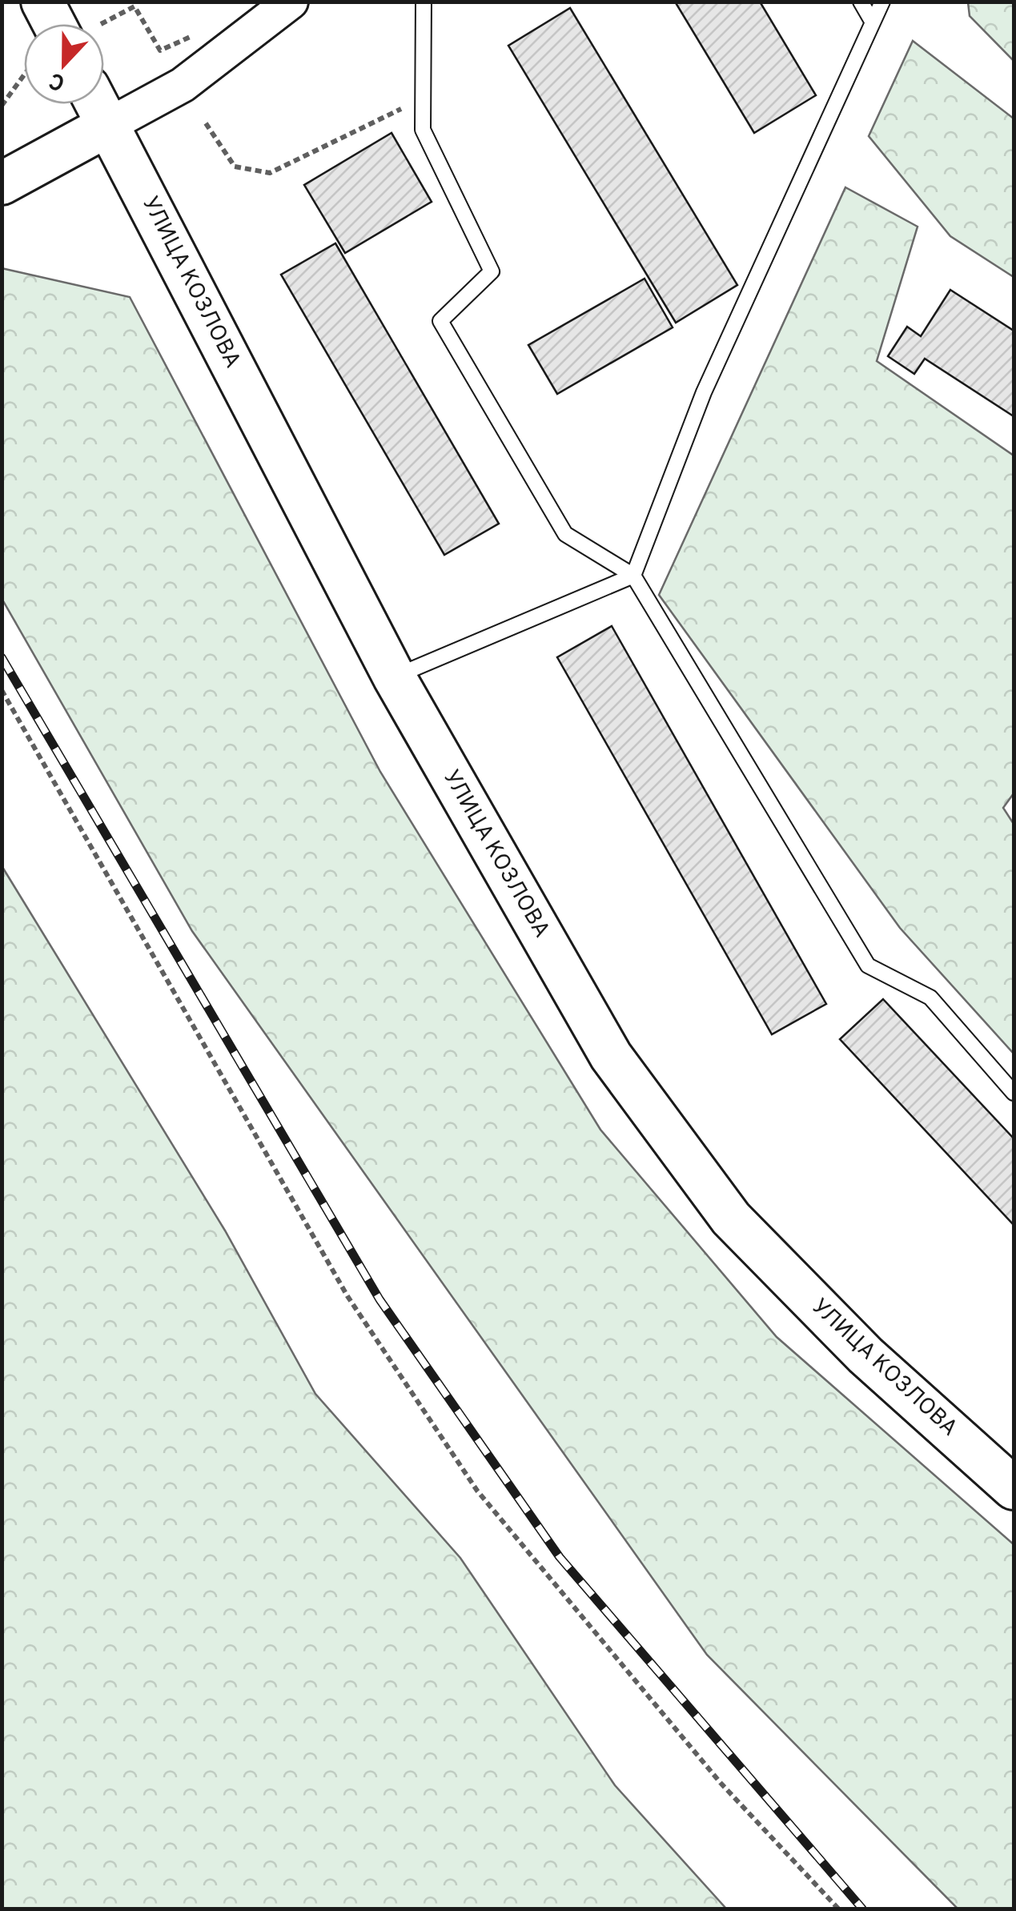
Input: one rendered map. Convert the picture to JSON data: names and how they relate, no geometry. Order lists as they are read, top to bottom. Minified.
{"streets":{"main road":["УЛИЦА КОЗЛОВА"]},"north":"bottom"}
